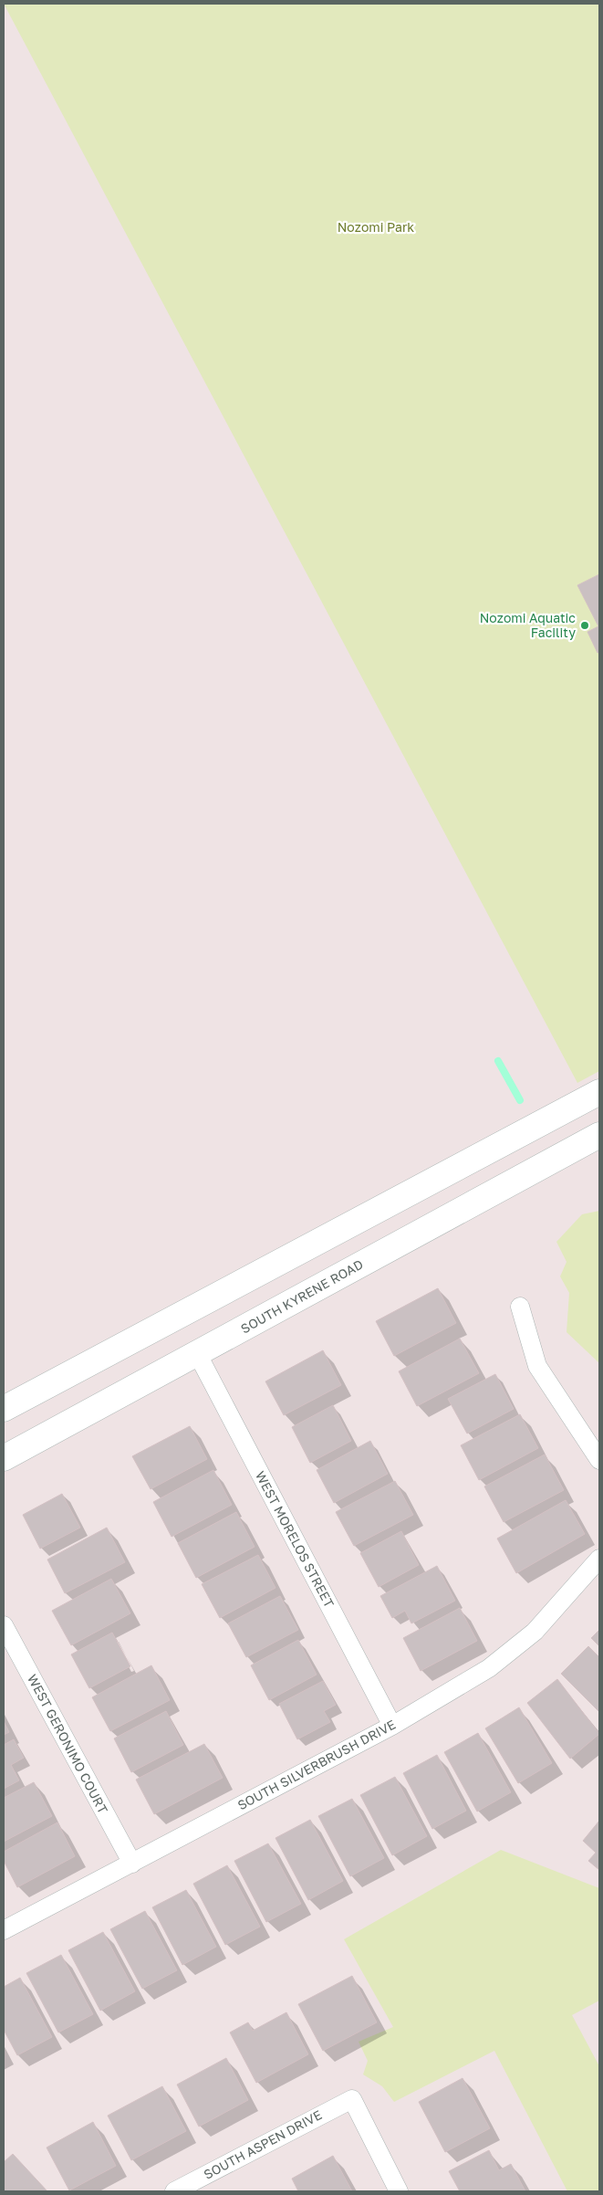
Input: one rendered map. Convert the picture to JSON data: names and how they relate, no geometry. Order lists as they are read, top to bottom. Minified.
{"streets":{"main road":["SOUTH KYRENE ROAD"],"street":["WEST MORELOS STREET","WEST GERONIMO COURT","SOUTH SILVERBRUSH DRIVE","SOUTH ASPEN DRIVE"]},"crossings":[["SOUTH KYRENE ROAD","WEST MORELOS STREET"],["WEST MORELOS STREET","SOUTH SILVERBRUSH DRIVE"],["WEST GERONIMO COURT","SOUTH SILVERBRUSH DRIVE"]],"parks":["Nozomi Park"],"places":["Nozomi Aquatic Facility"]}
